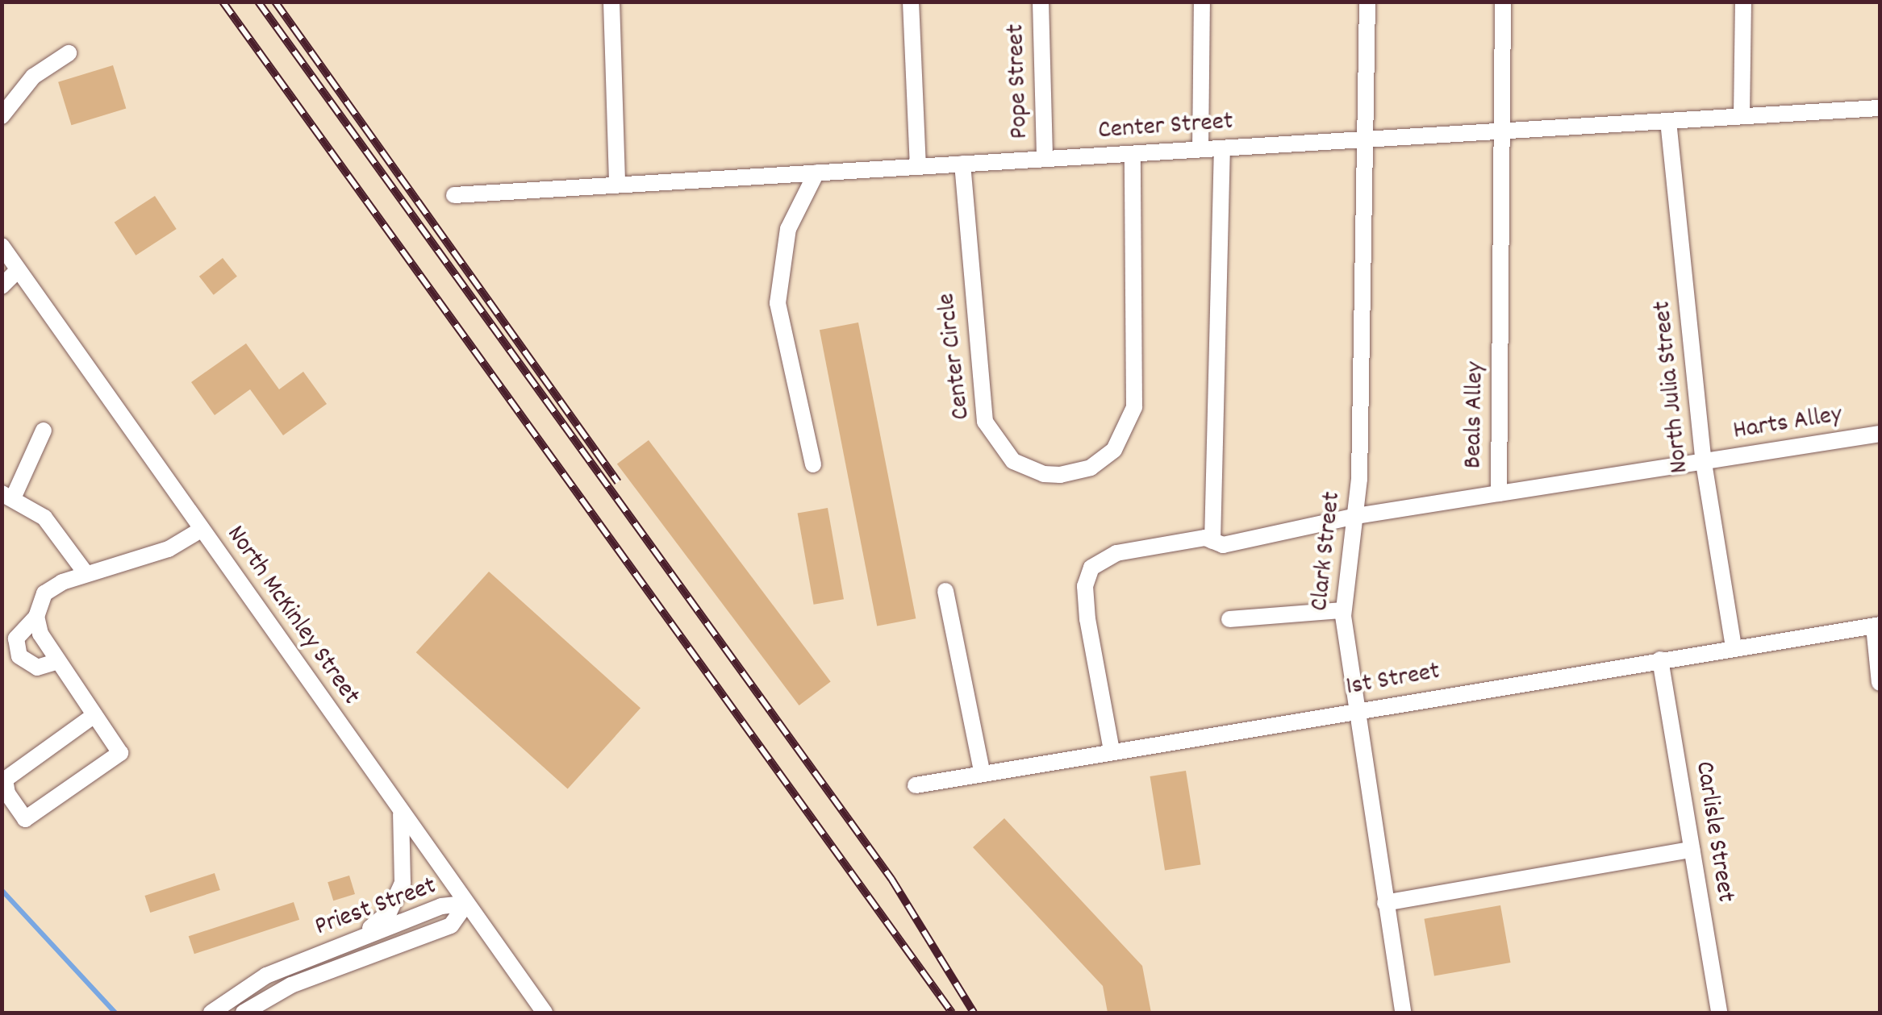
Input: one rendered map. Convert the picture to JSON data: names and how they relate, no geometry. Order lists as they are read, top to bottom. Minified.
{"streets":{"street":["Pope Street","Center Street","Center Circle","North Julia Street","Beals Alley","Harts Alley","Clark Street","North McKinley Street","1st Street","Carlisle Street","Priest Street"]},"crossings":[["Pope Street","Center Street"],["Center Street","Center Circle"],["Center Street","North Julia Street"],["Center Street","Beals Alley"],["Center Street","Clark Street"],["North Julia Street","Beals Alley"],["North Julia Street","Harts Alley"],["North Julia Street","1st Street"],["Beals Alley","Harts Alley"],["Clark Street","1st Street"],["North McKinley Street","Priest Street"],["1st Street","Carlisle Street"]]}
